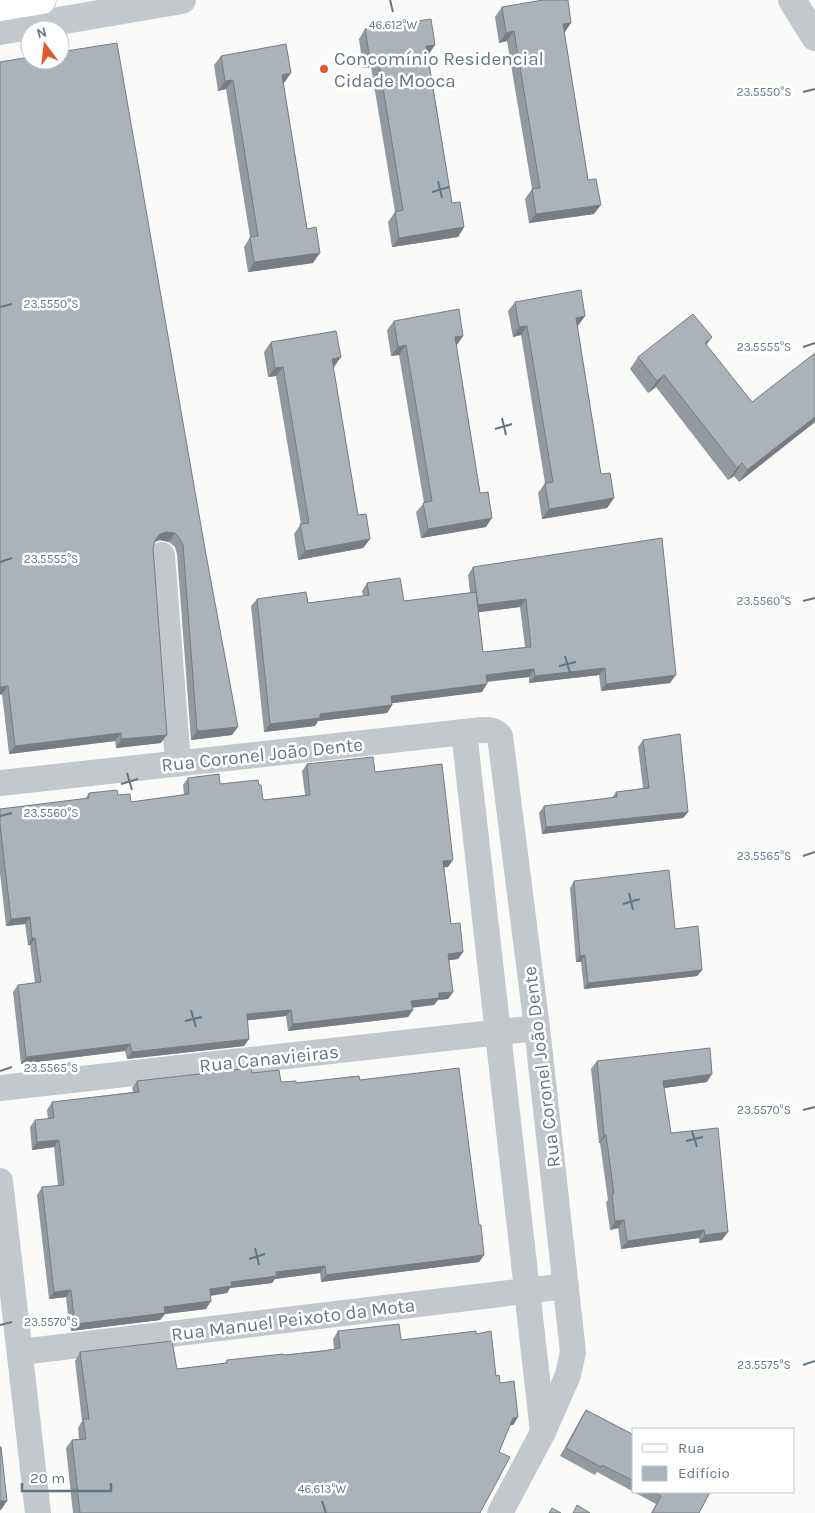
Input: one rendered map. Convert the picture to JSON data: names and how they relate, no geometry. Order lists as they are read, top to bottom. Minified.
{"streets":{"street":["Rua Coronel João Dente","Rua Canavieiras","Rua Manuel Peixoto da Mota"]},"crossings":[["Rua Coronel João Dente","Rua Canavieiras"],["Rua Coronel João Dente","Rua Manuel Peixoto da Mota"]],"places":["Concomínio Residencial Cidade Mooca"],"legend":["Rua","Edifício"],"scale_bar":"20 m","north":"top","coordinates":["46.612°W","23.5550°S","23.5555°S","23.5560°S","23.5565°S","23.5570°S","23.5575°S","46.613°W"]}
